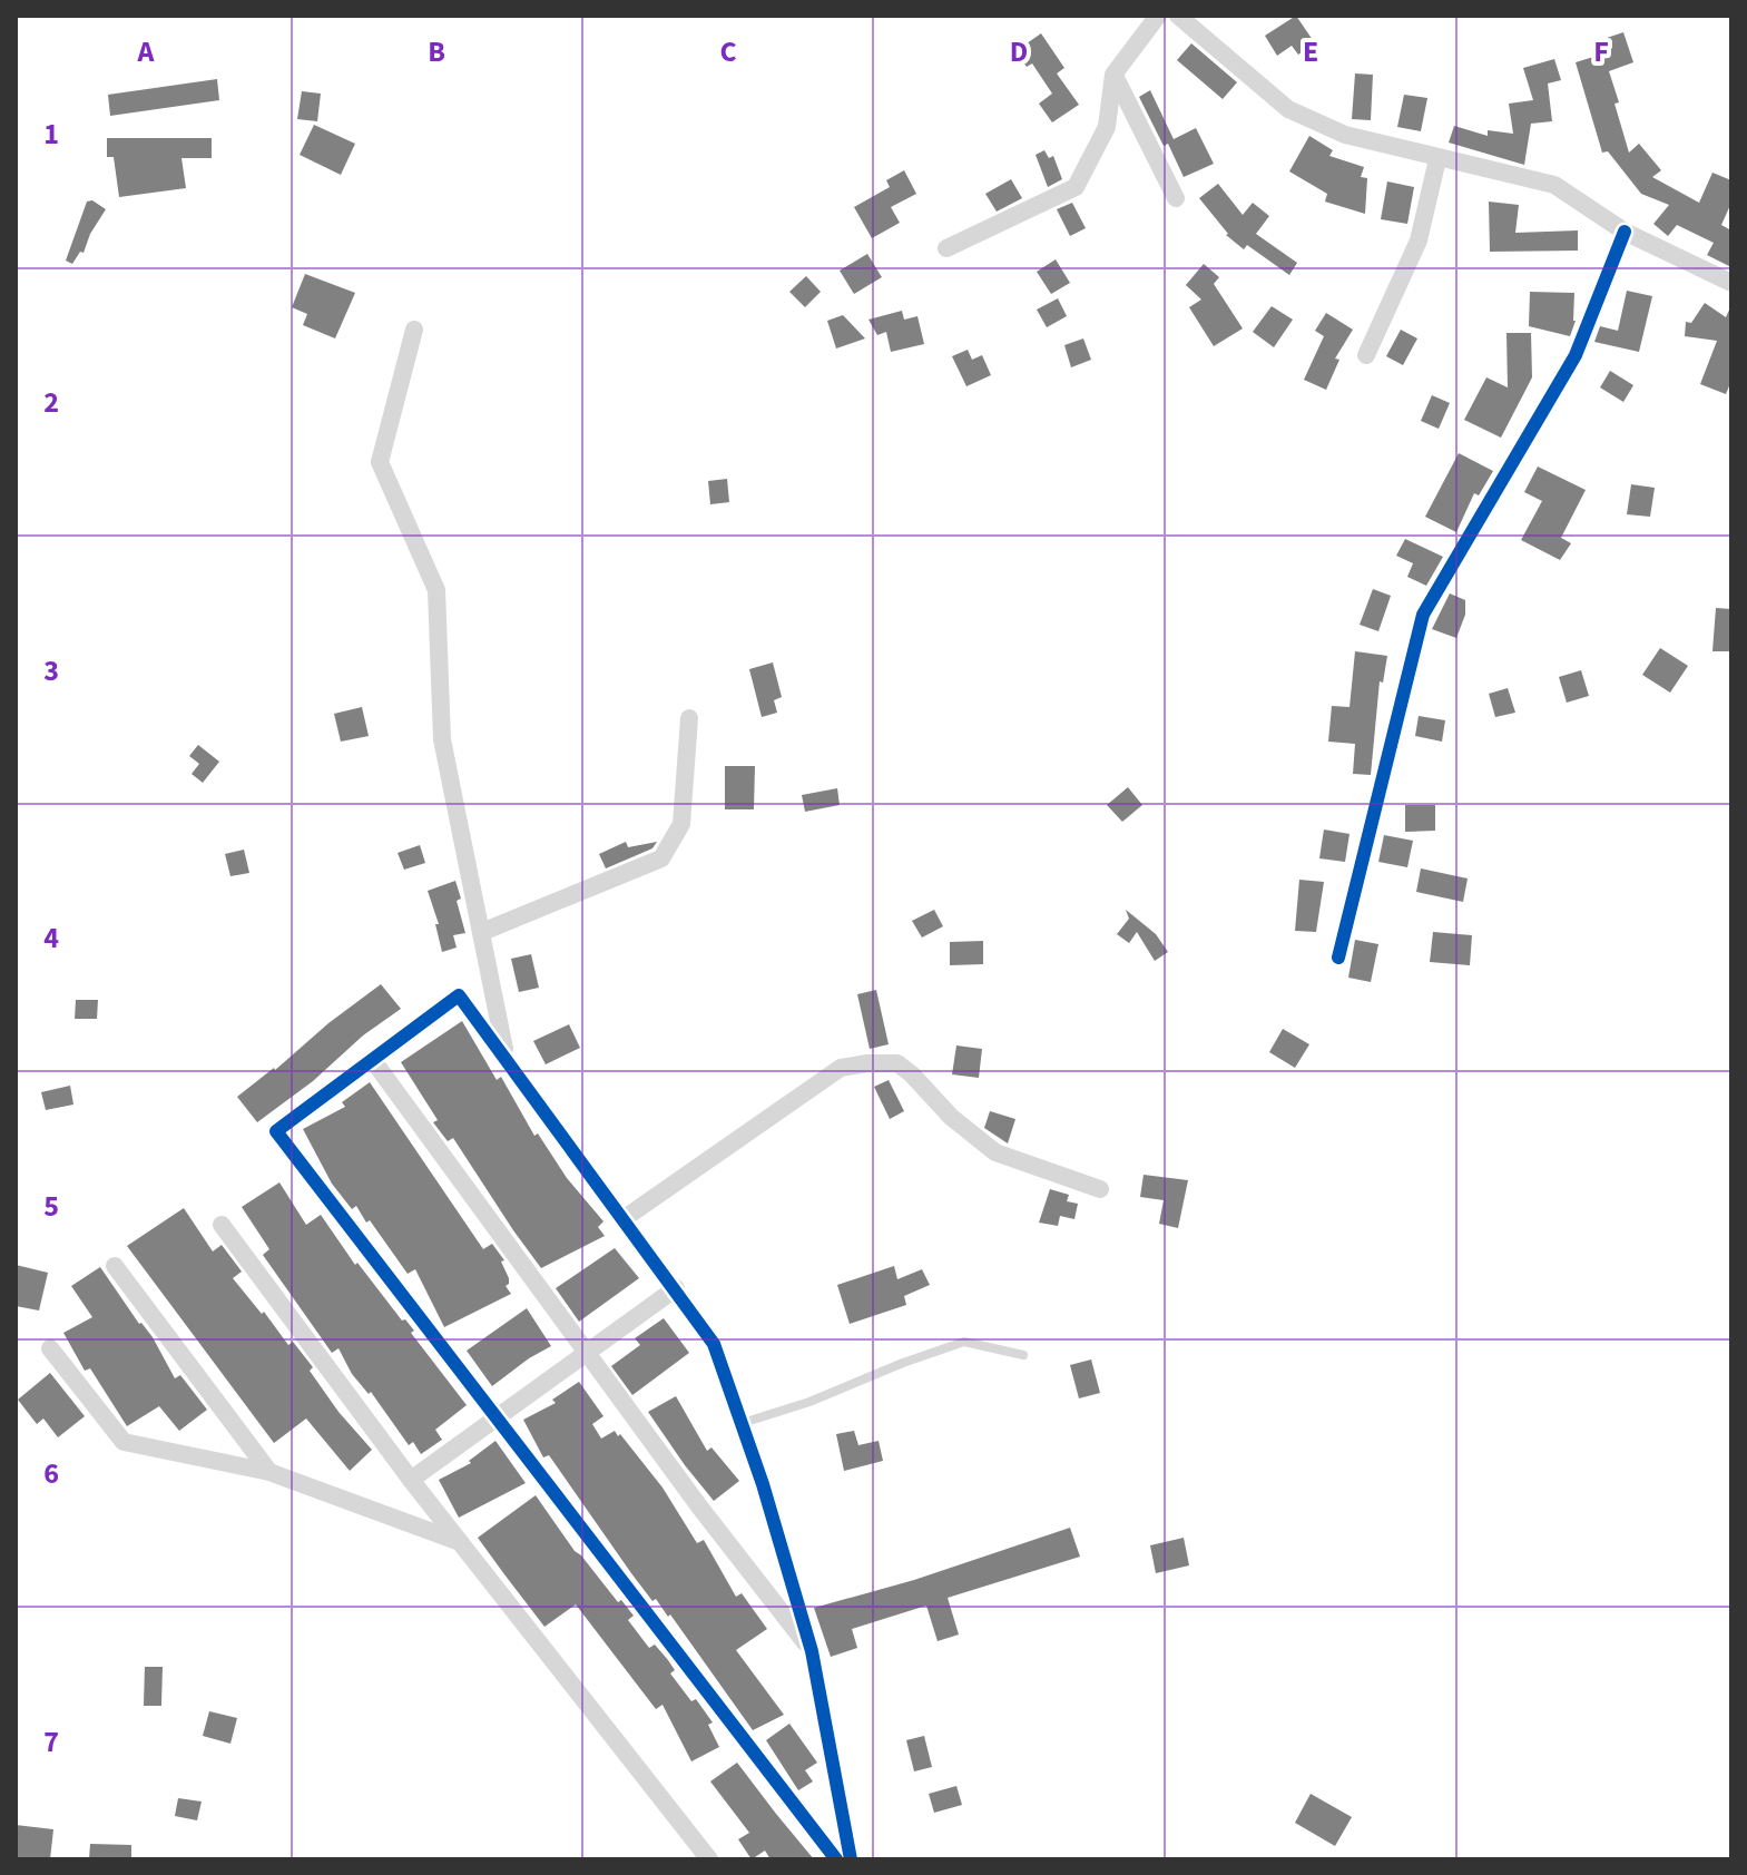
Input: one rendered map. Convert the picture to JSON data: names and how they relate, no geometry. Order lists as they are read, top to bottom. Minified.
{"grid":{"columns":["A","B","C","D","E","F"],"rows":["1","2","3","4","5","6","7"]}}
